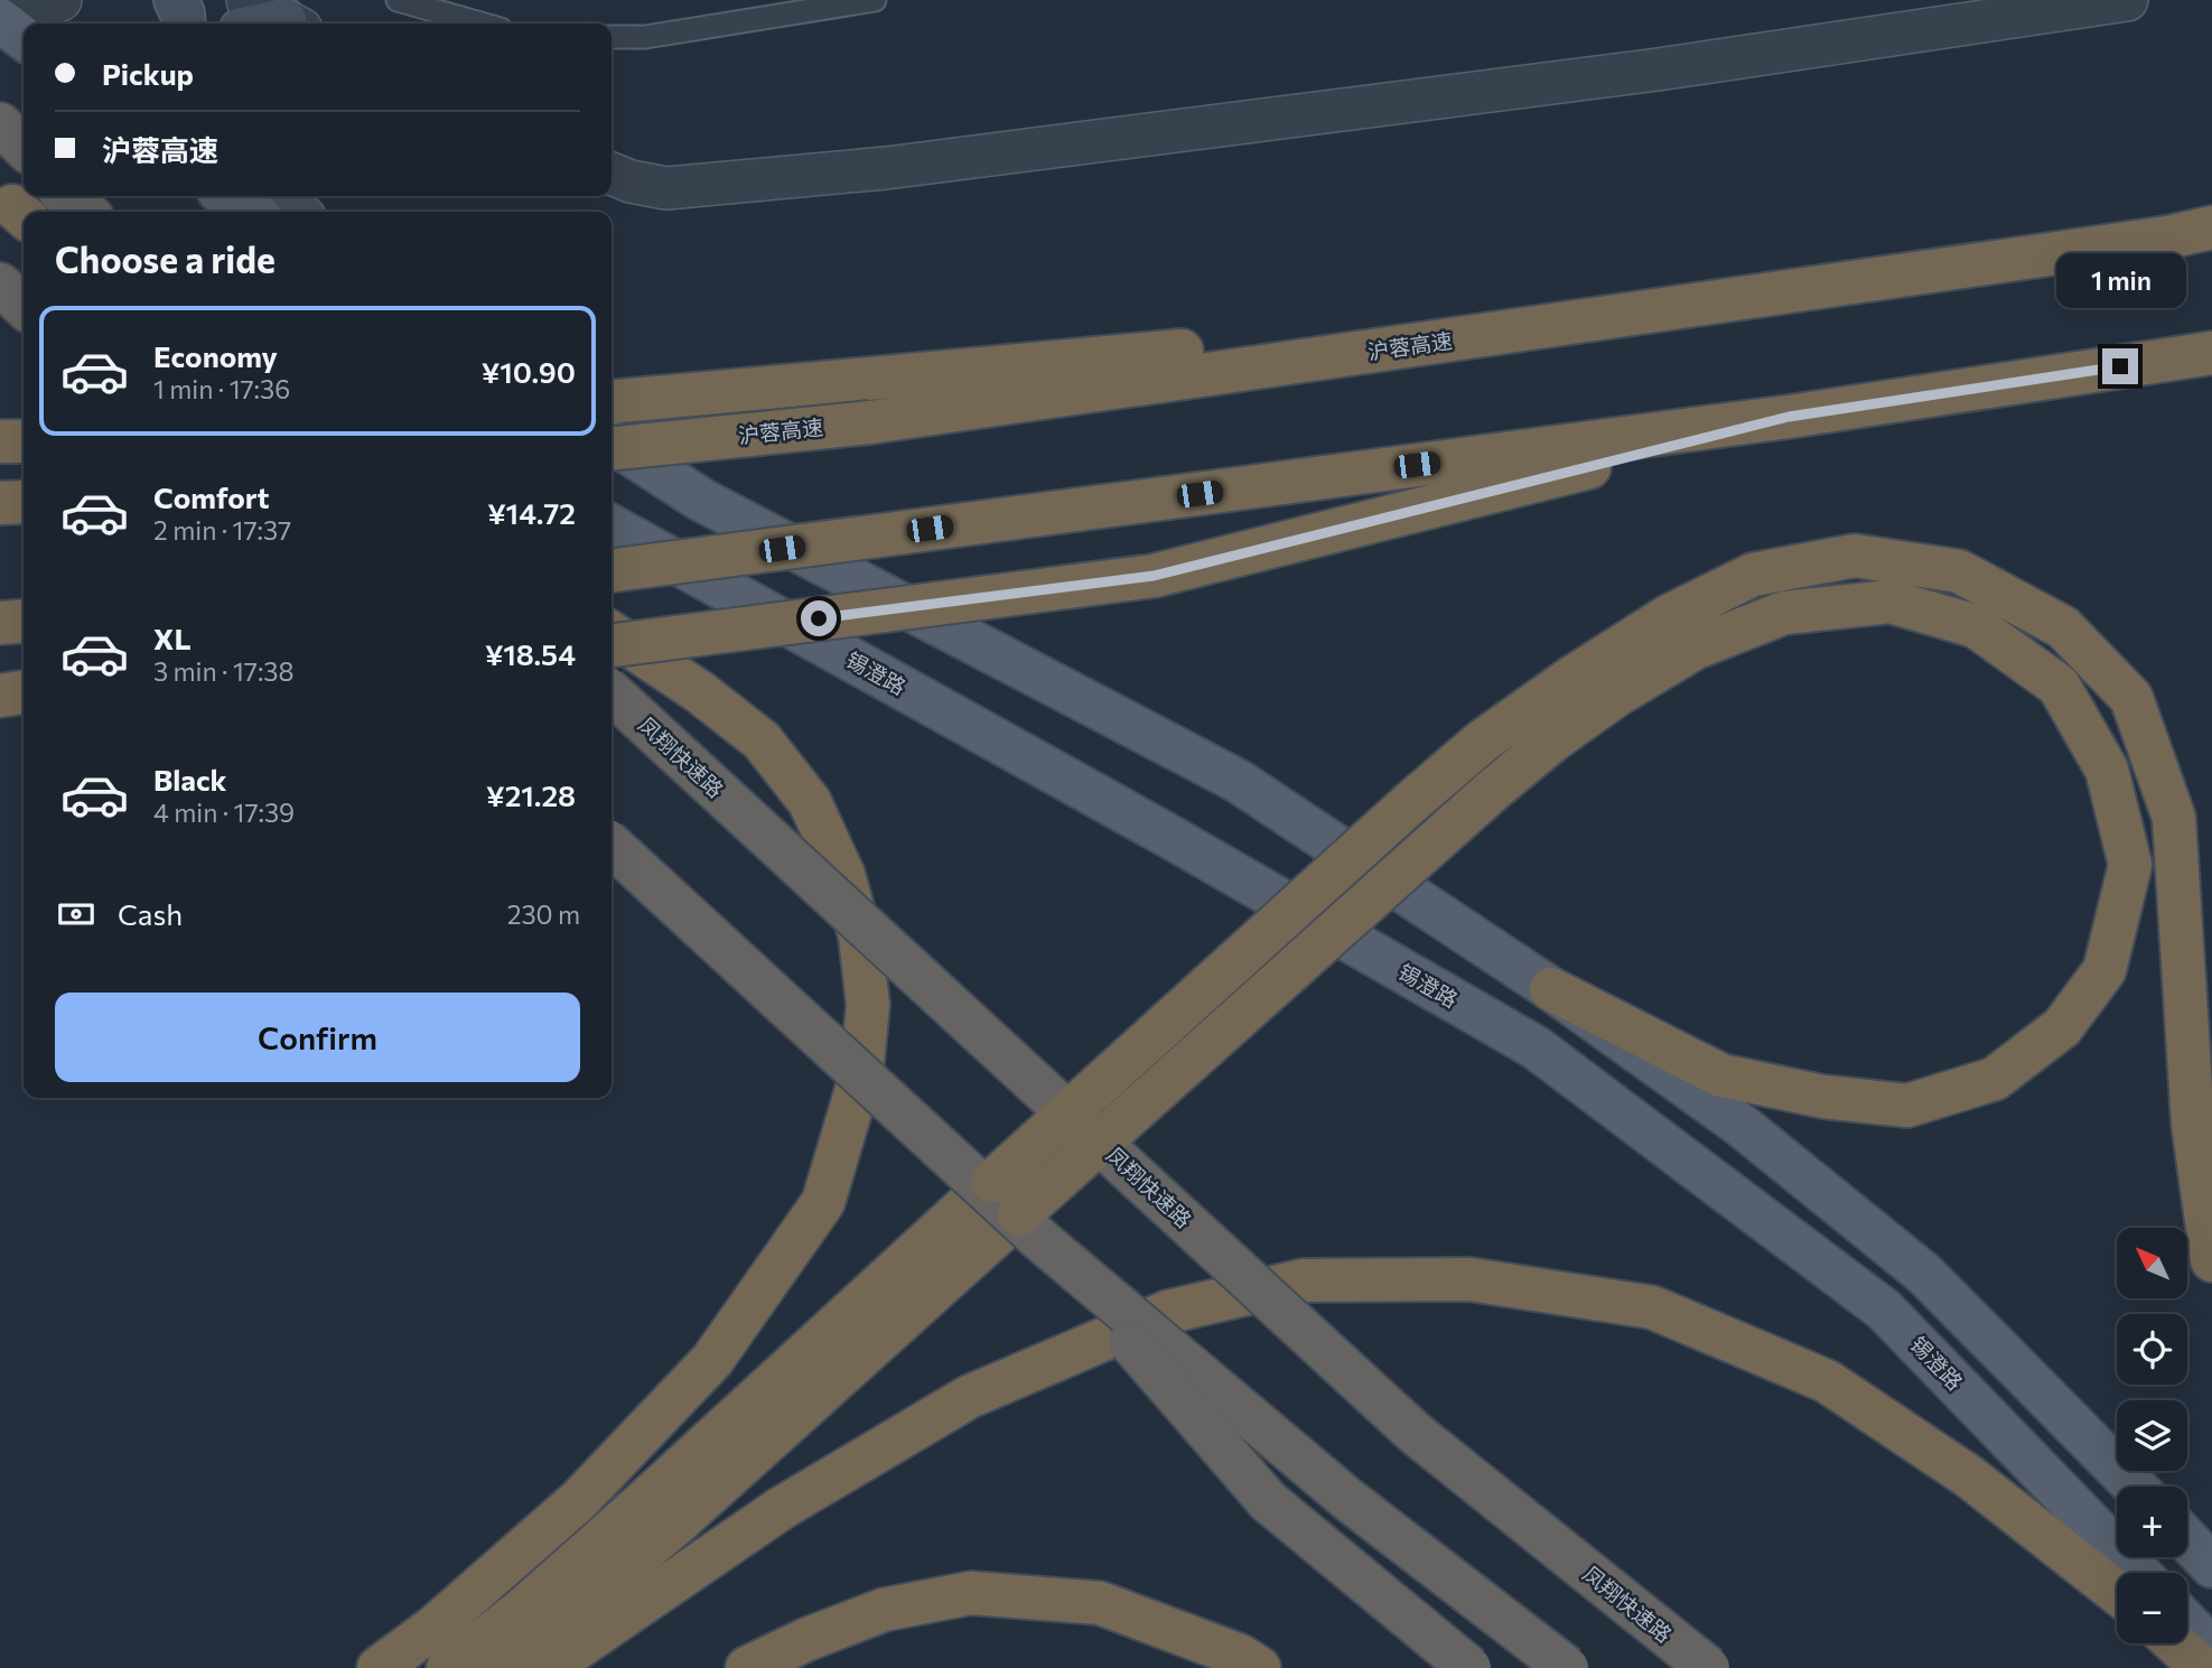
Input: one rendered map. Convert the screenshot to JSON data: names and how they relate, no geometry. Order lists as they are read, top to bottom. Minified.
{"streets":{"highway":["沪蓉高速","凤翔快速路"],"main road":["锡澄路"]},"north":"top left","page":{"banner":["Pickup","沪蓉高速"],"heading":"Choose a ride","bubble":"1 min","list":[{"name":"Economy","note":"1 min · 17:36","value":"¥10.90"},{"name":"Comfort","note":"2 min · 17:37","value":"¥14.72"},{"name":"XL","note":"3 min · 17:38","value":"¥18.54"},{"name":"Black","note":"4 min · 17:39","value":"¥21.28"}],"pay":["Cash","230 m"],"buttons":"Confirm","map_buttons":["+","−"]}}
